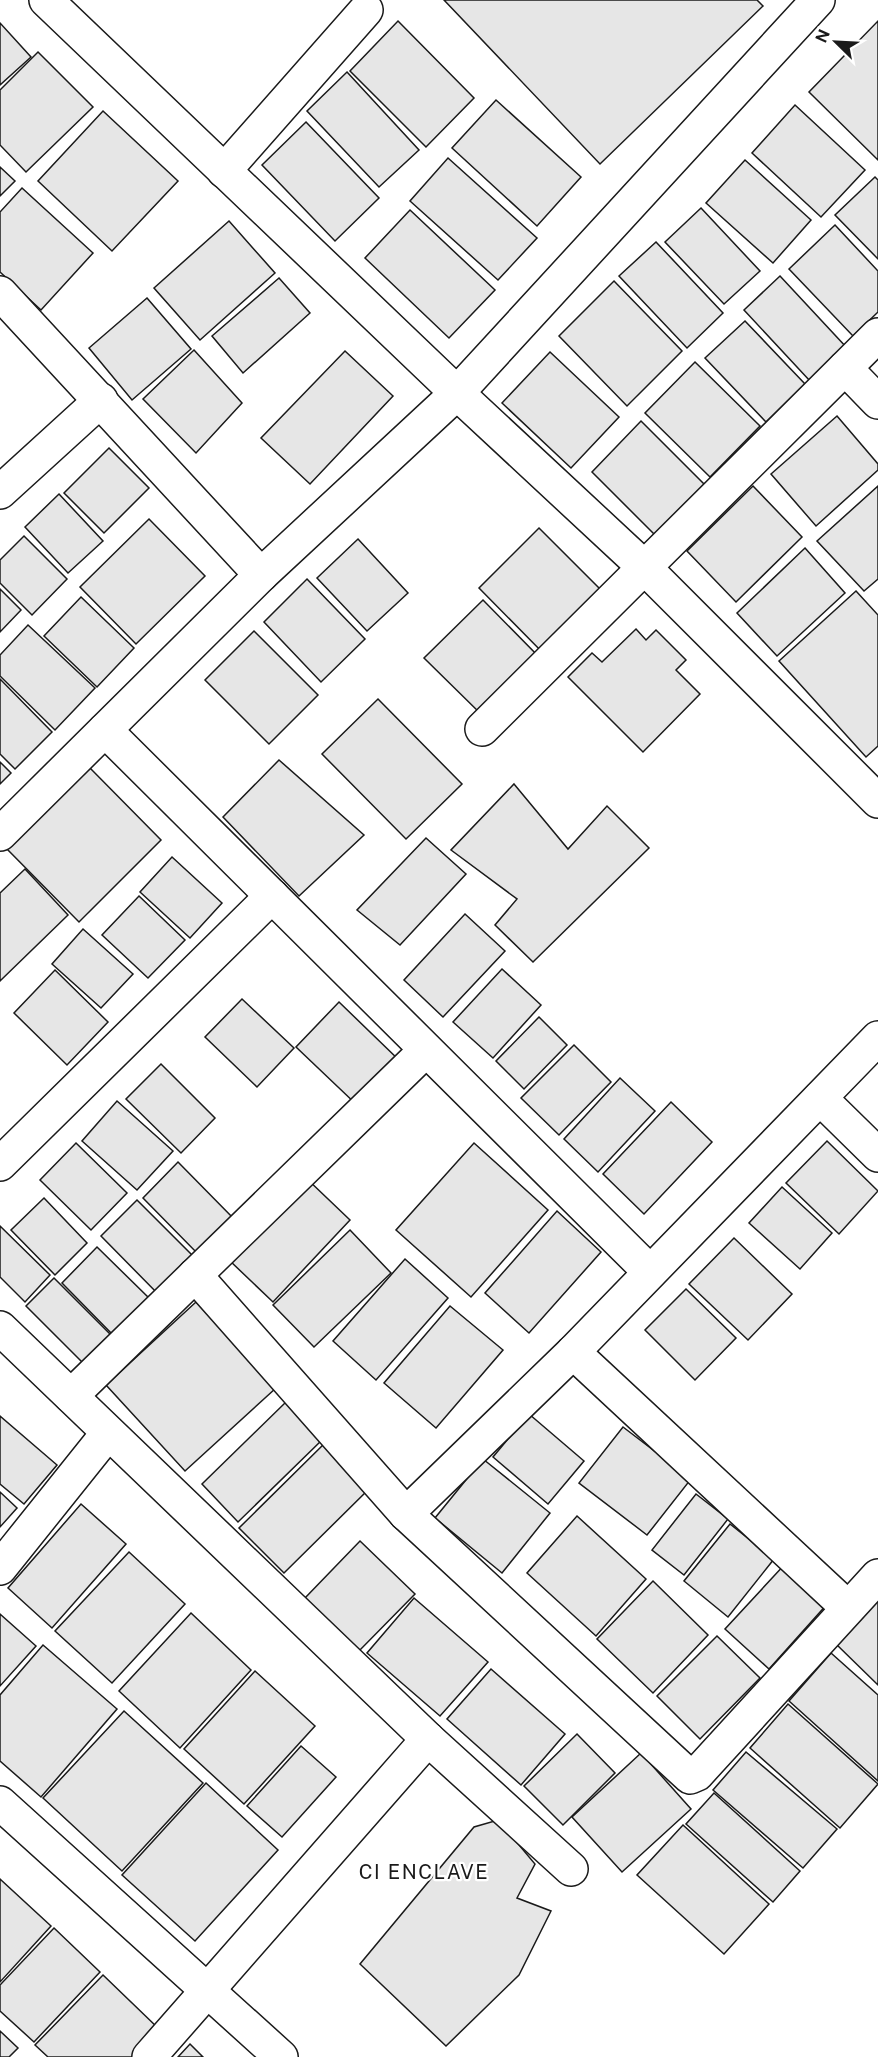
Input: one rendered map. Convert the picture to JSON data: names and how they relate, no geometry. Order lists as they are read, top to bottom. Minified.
{"districts":["CI ENCLAVE"],"north":"top left"}
